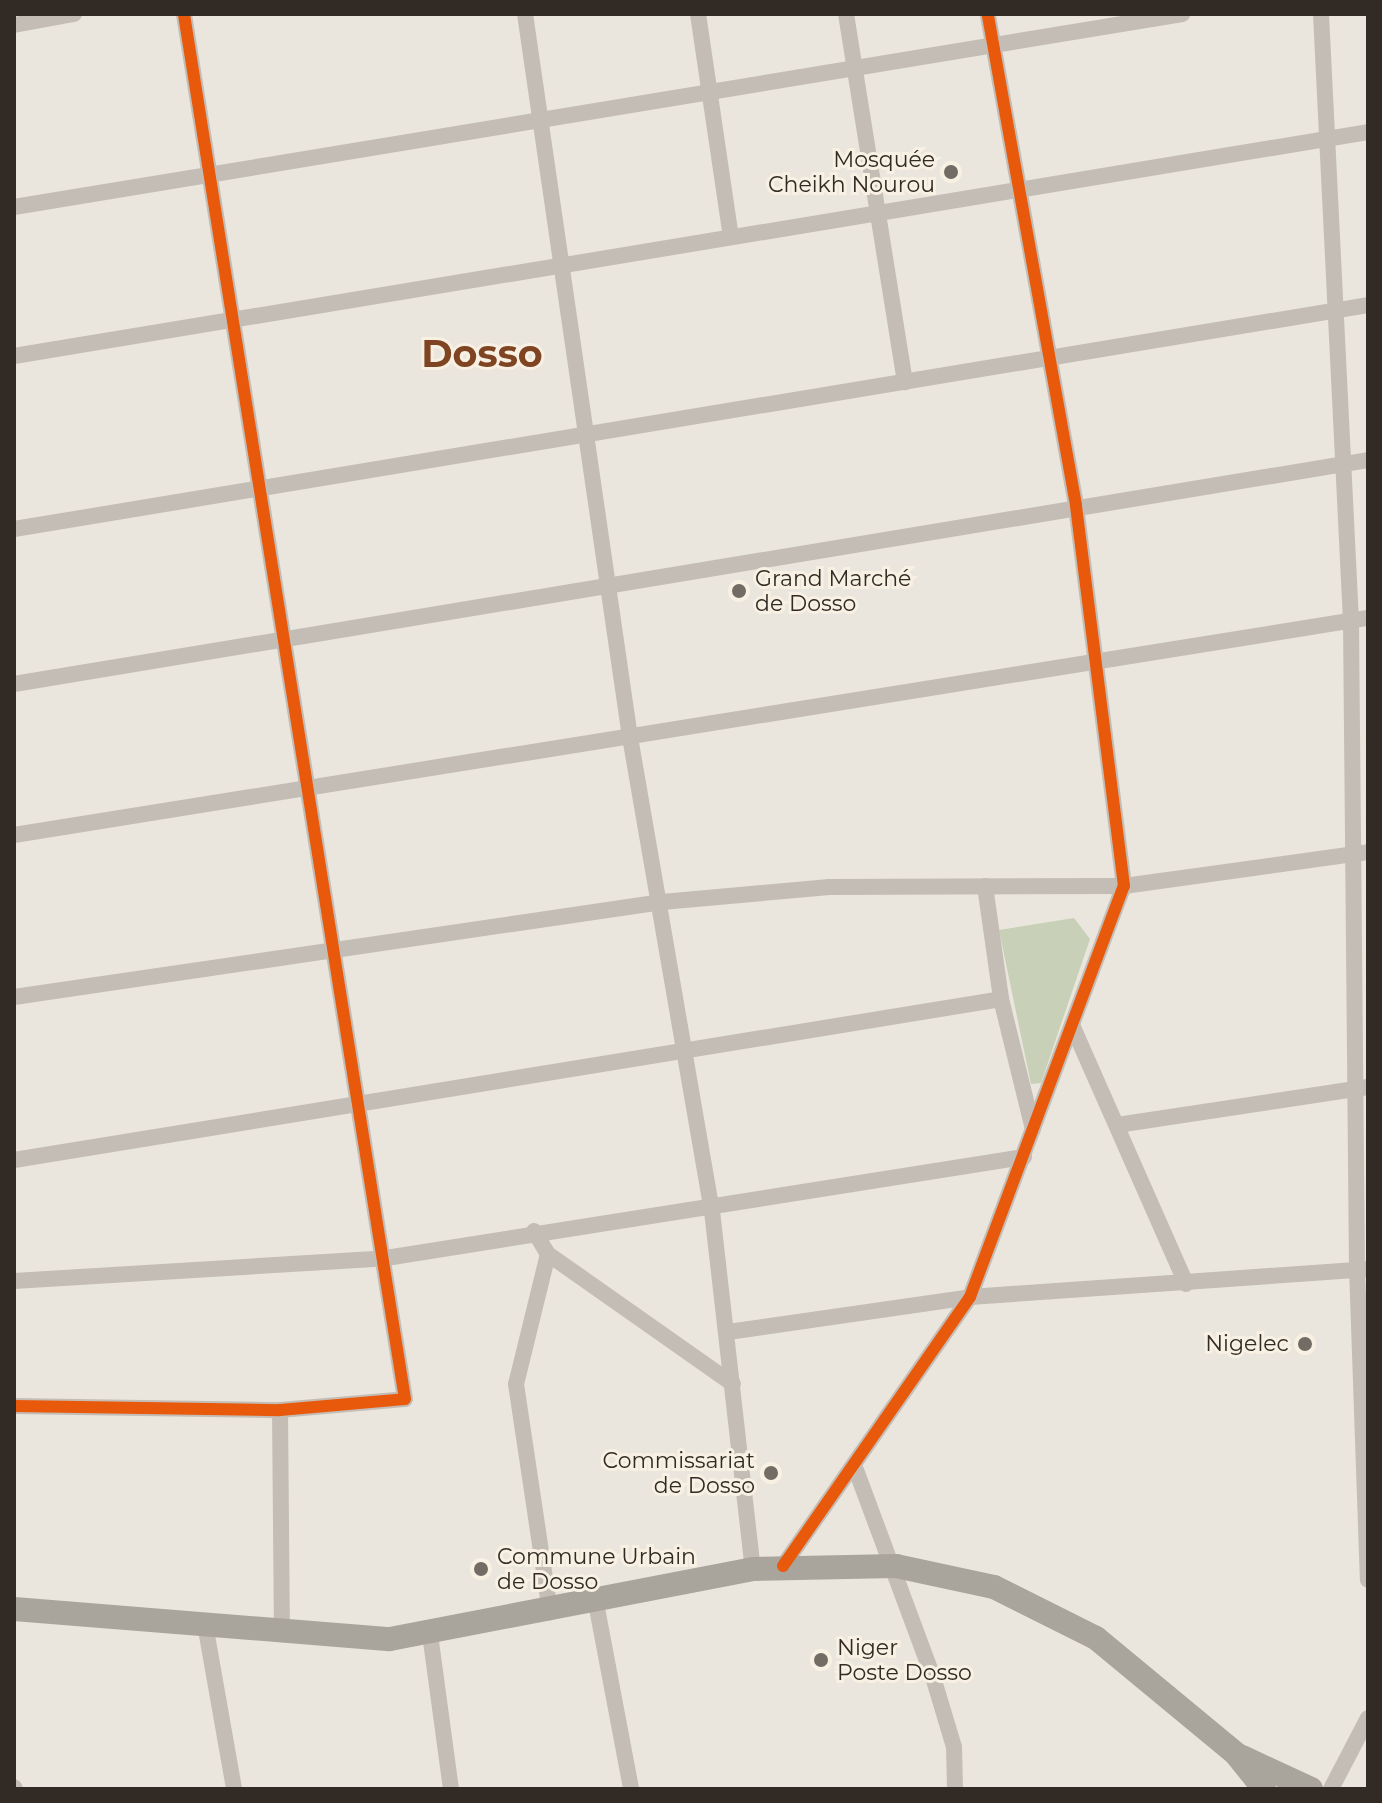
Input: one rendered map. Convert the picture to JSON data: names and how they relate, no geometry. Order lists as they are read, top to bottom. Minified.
{"districts":["Dosso"],"places":["Mosquée Cheikh Nourou","Grand Marché de Dosso","Nigelec","Commissariat de Dosso","Commune Urbain de Dosso","Niger Poste Dosso"]}
